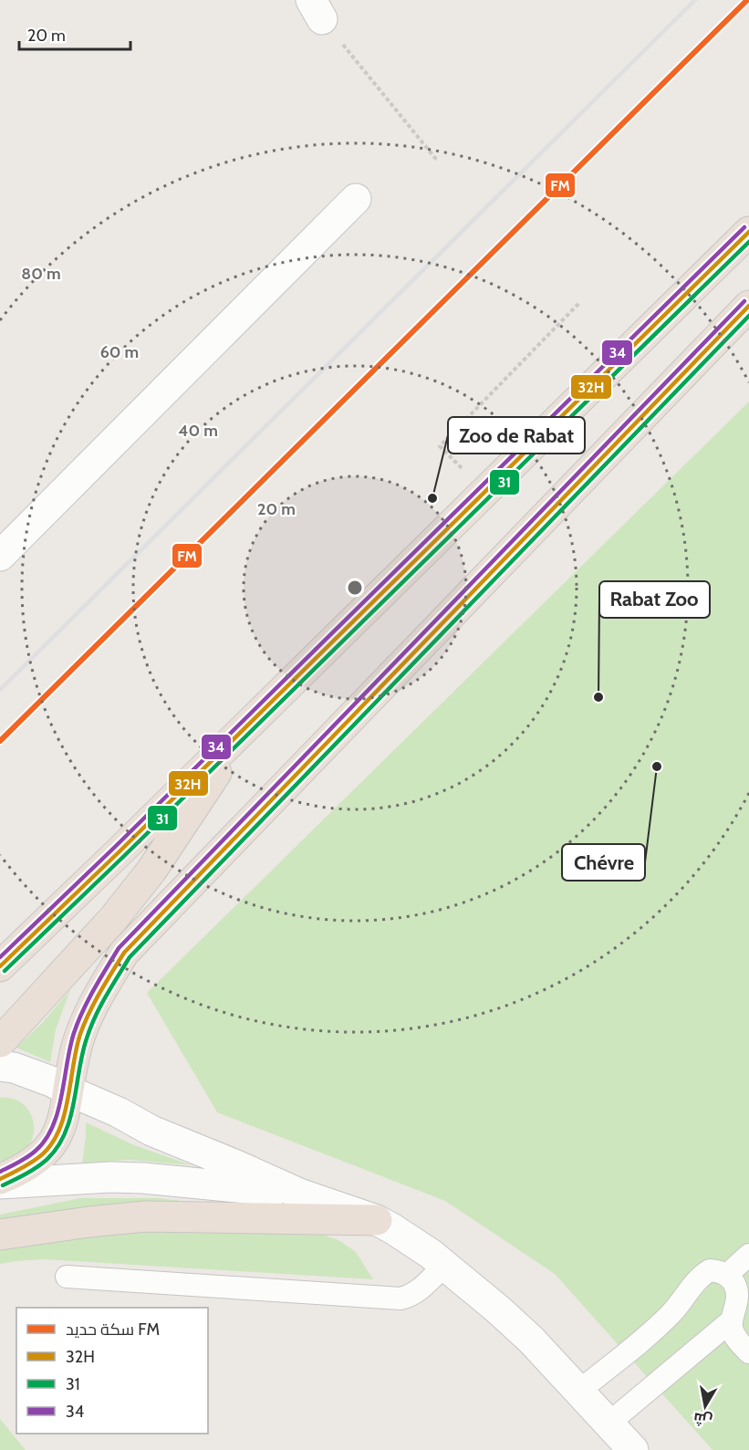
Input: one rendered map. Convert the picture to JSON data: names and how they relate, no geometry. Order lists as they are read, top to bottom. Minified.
{"places":["Zoo de Rabat","Rabat Zoo","Chévre"],"lines":["rail line FM","transit line 34","transit line 32H","transit line 31"],"legend":["سكة حديد FM","32H","31","34"],"scale_bar":"20 m","north":"bottom","rings":["80 m","60 m","40 m","20 m"]}
